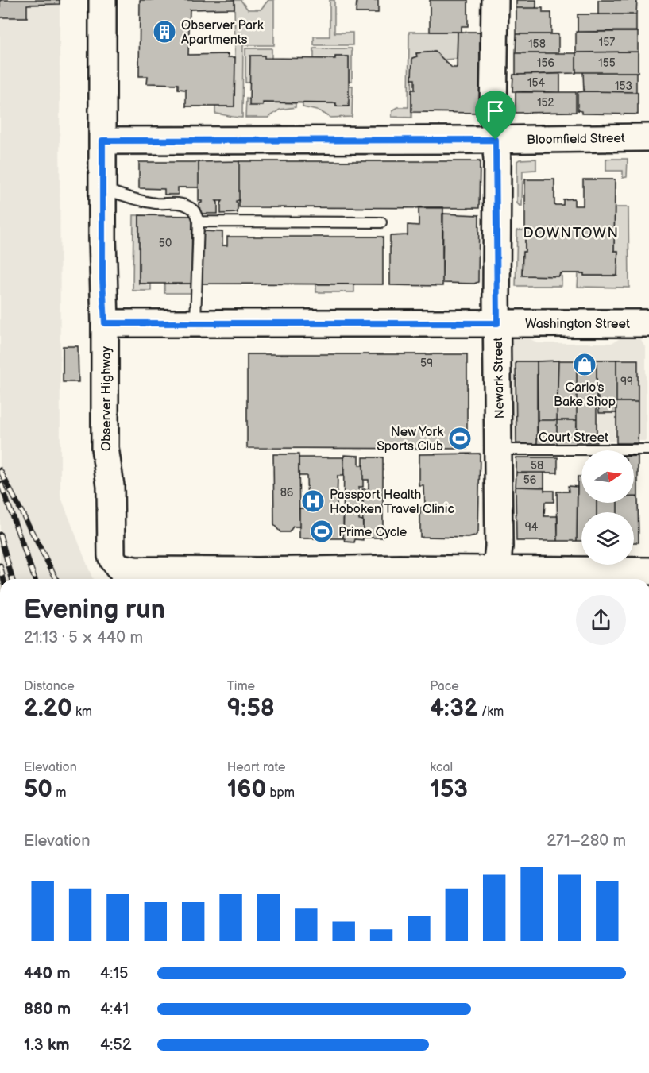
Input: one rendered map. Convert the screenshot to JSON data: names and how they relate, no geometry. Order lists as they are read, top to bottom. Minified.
{"streets":{"street":["Bloomfield Street","Washington Street","Newark Street","Observer Highway"],"lane":["Court Street"]},"crossings":[["Bloomfield Street","Newark Street"],["Bloomfield Street","Observer Highway"],["Washington Street","Newark Street"],["Washington Street","Observer Highway"],["Newark Street","Court Street"]],"districts":["DOWNTOWN"],"places":{"building":["Observer Park Apartments"],"shop":["Carlo's Bake Shop"],"sports":["New York Sports Club","Prime Cycle"],"hospital":["Passport Health Hoboken Travel Clinic"]},"house_numbers":["157","158","156","155","154","153","152","50","59","99","58","56","86","94"],"north":"right","page":{"heading":["Evening run","21:13 · 5 × 440 m"],"stats":[["Distance","2.20 km"],["Time","9:58"],["Pace","4:32 /km"],["Elevation","50 m"],["Heart rate","160 bpm"],["kcal","153"]],"chart":["Elevation","271–280 m"],"list":[{"name":"440 m","note":"4:15"},{"name":"880 m","note":"4:41"},{"name":"1.3 km","note":"4:52"}]}}
